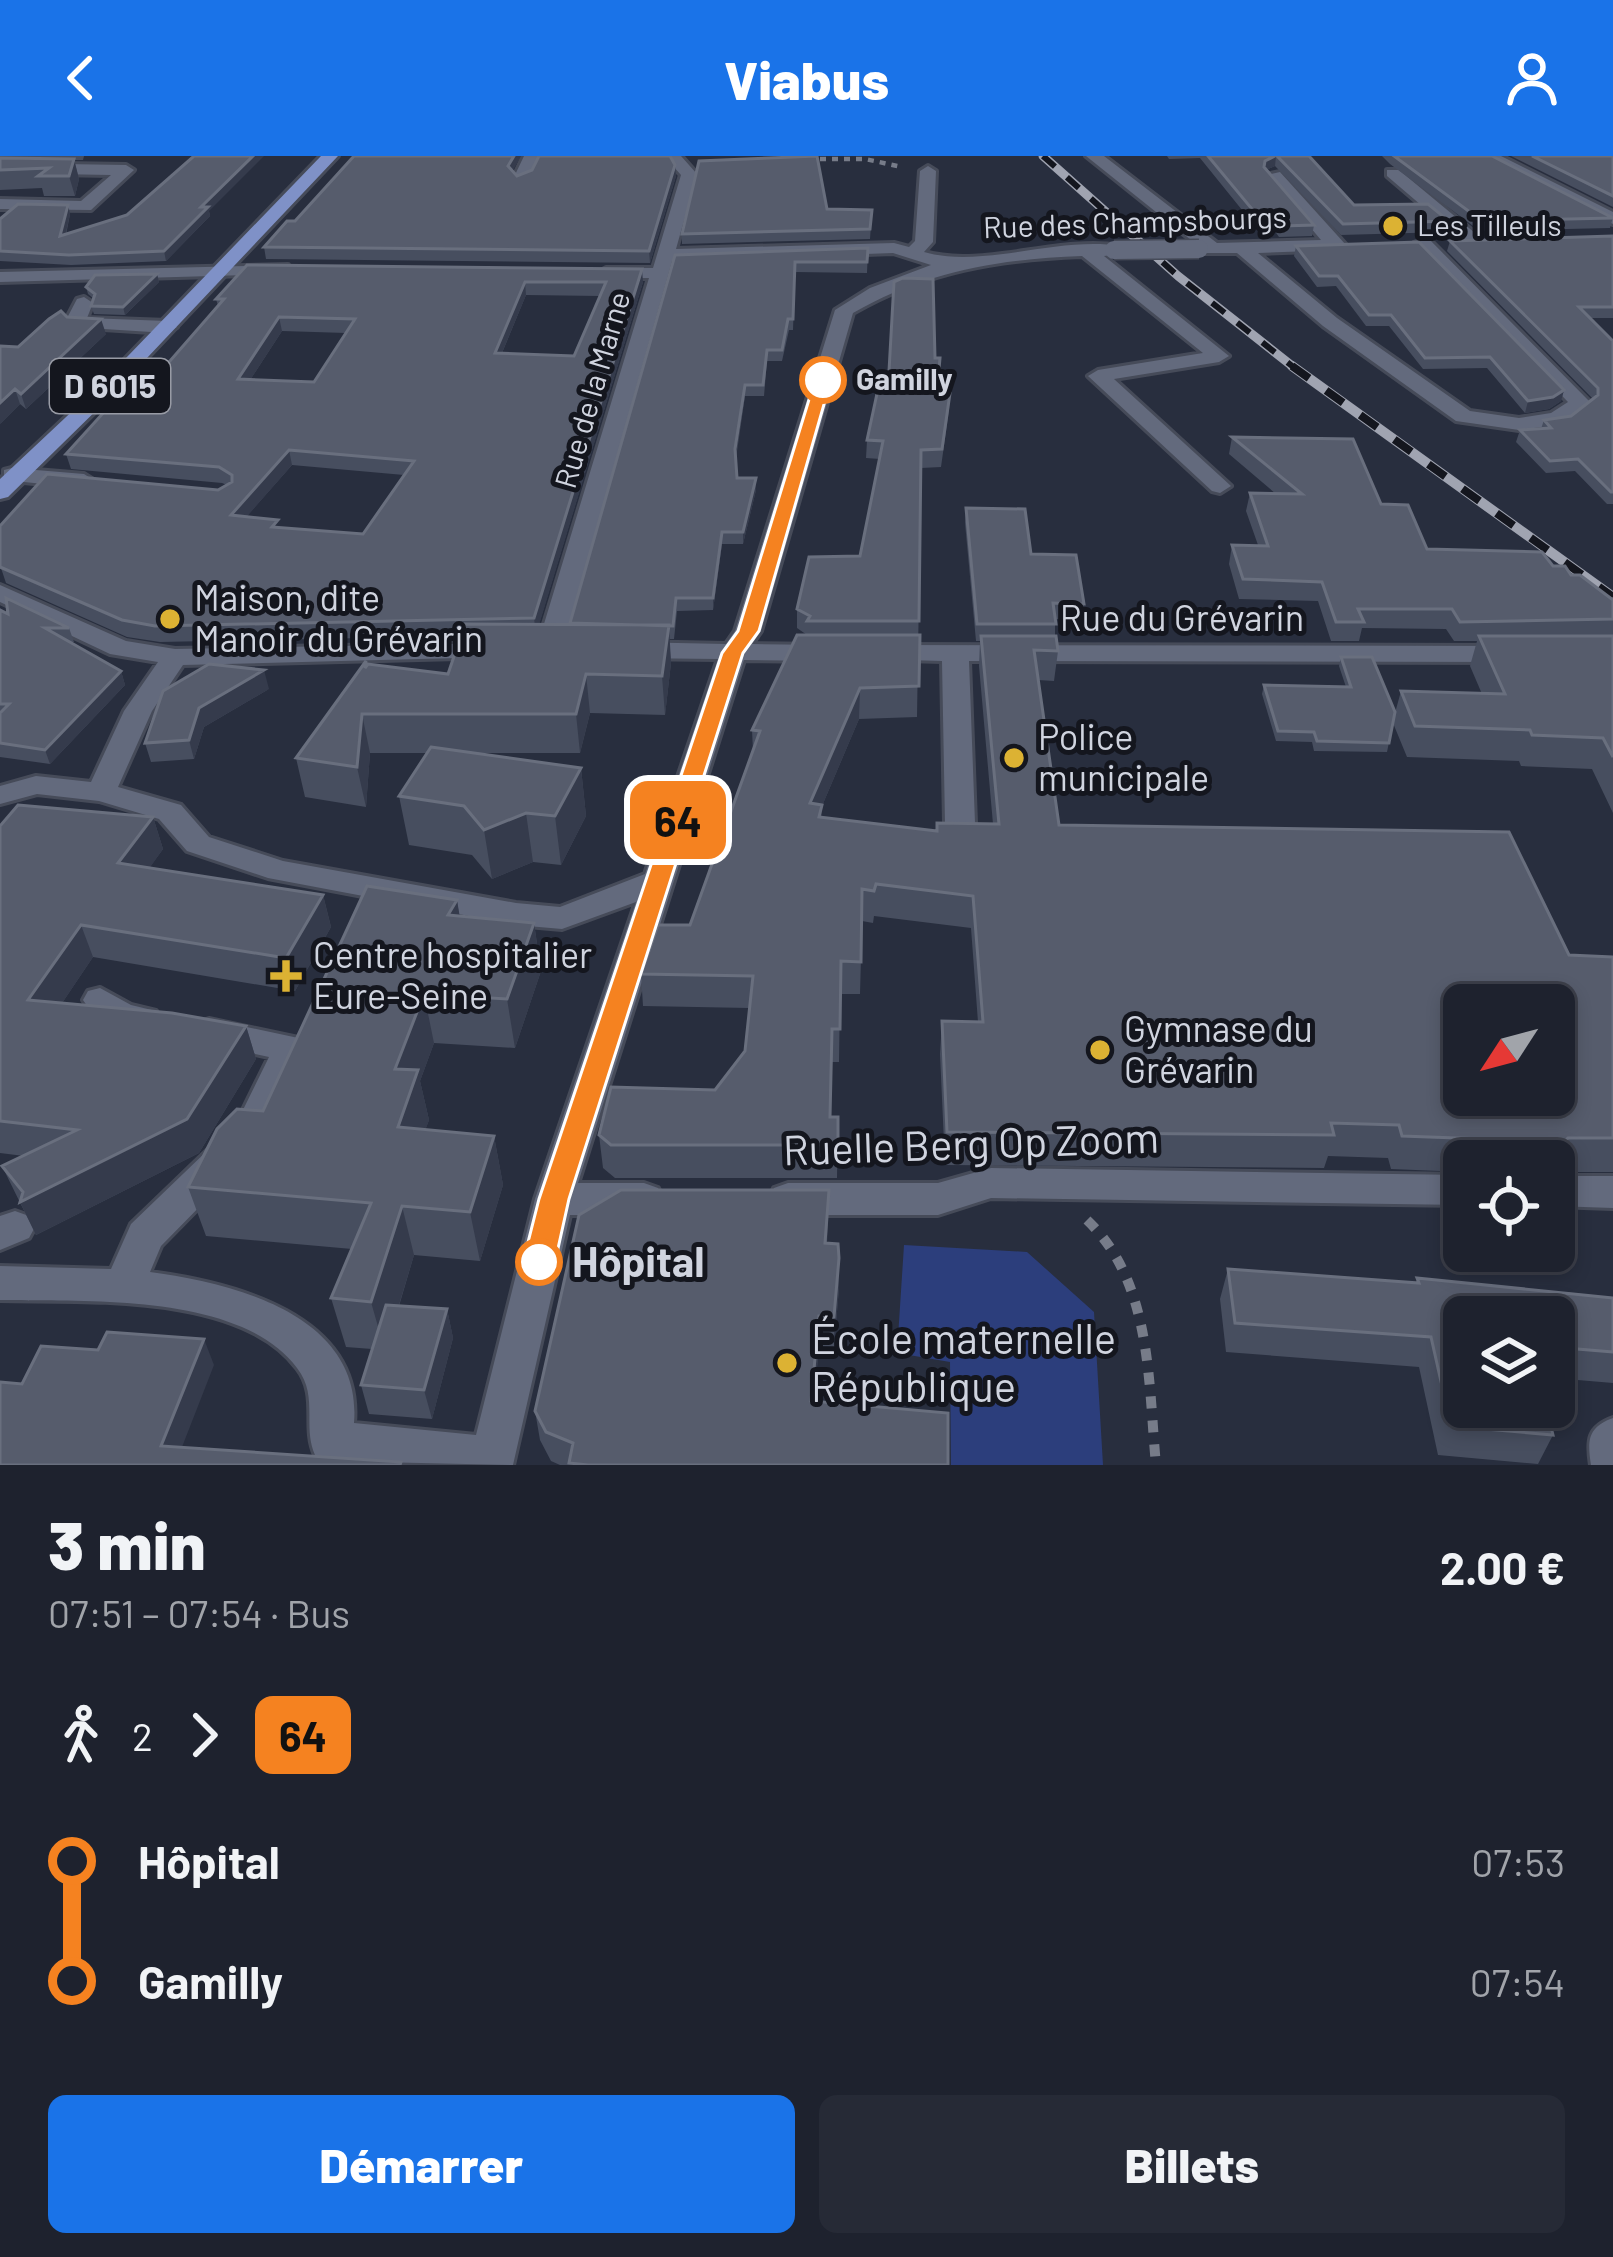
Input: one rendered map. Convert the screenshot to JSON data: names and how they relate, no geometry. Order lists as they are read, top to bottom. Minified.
{"streets":{"main road":["D 6015"],"street":["Rue des Champsbourgs","Rue de la Marne","Rue du Grévarin","Ruelle Berg Op Zoom"]},"crossings":[["Rue des Champsbourgs","Rue de la Marne"],["Rue de la Marne","Rue du Grévarin"]],"places":{"other":["Les Tilleuls","Gamilly","Maison, dite Manoir du Grévarin","Police municipale","Gymnase du Grévarin","Hôpital","École maternelle République"],"health":["Centre hospitalier Eure-Seine"]},"lines":["bus line 64"],"north":"bottom left","page":{"header":"Viabus","on_map":"64","heading":["3 min","07:51 – 07:54 · Bus","2.00 €"],"legs":["2","64"],"list":[{"name":"Hôpital","value":"07:53"},{"name":"Gamilly","value":"07:54"}],"buttons":["Démarrer","Billets"]}}
